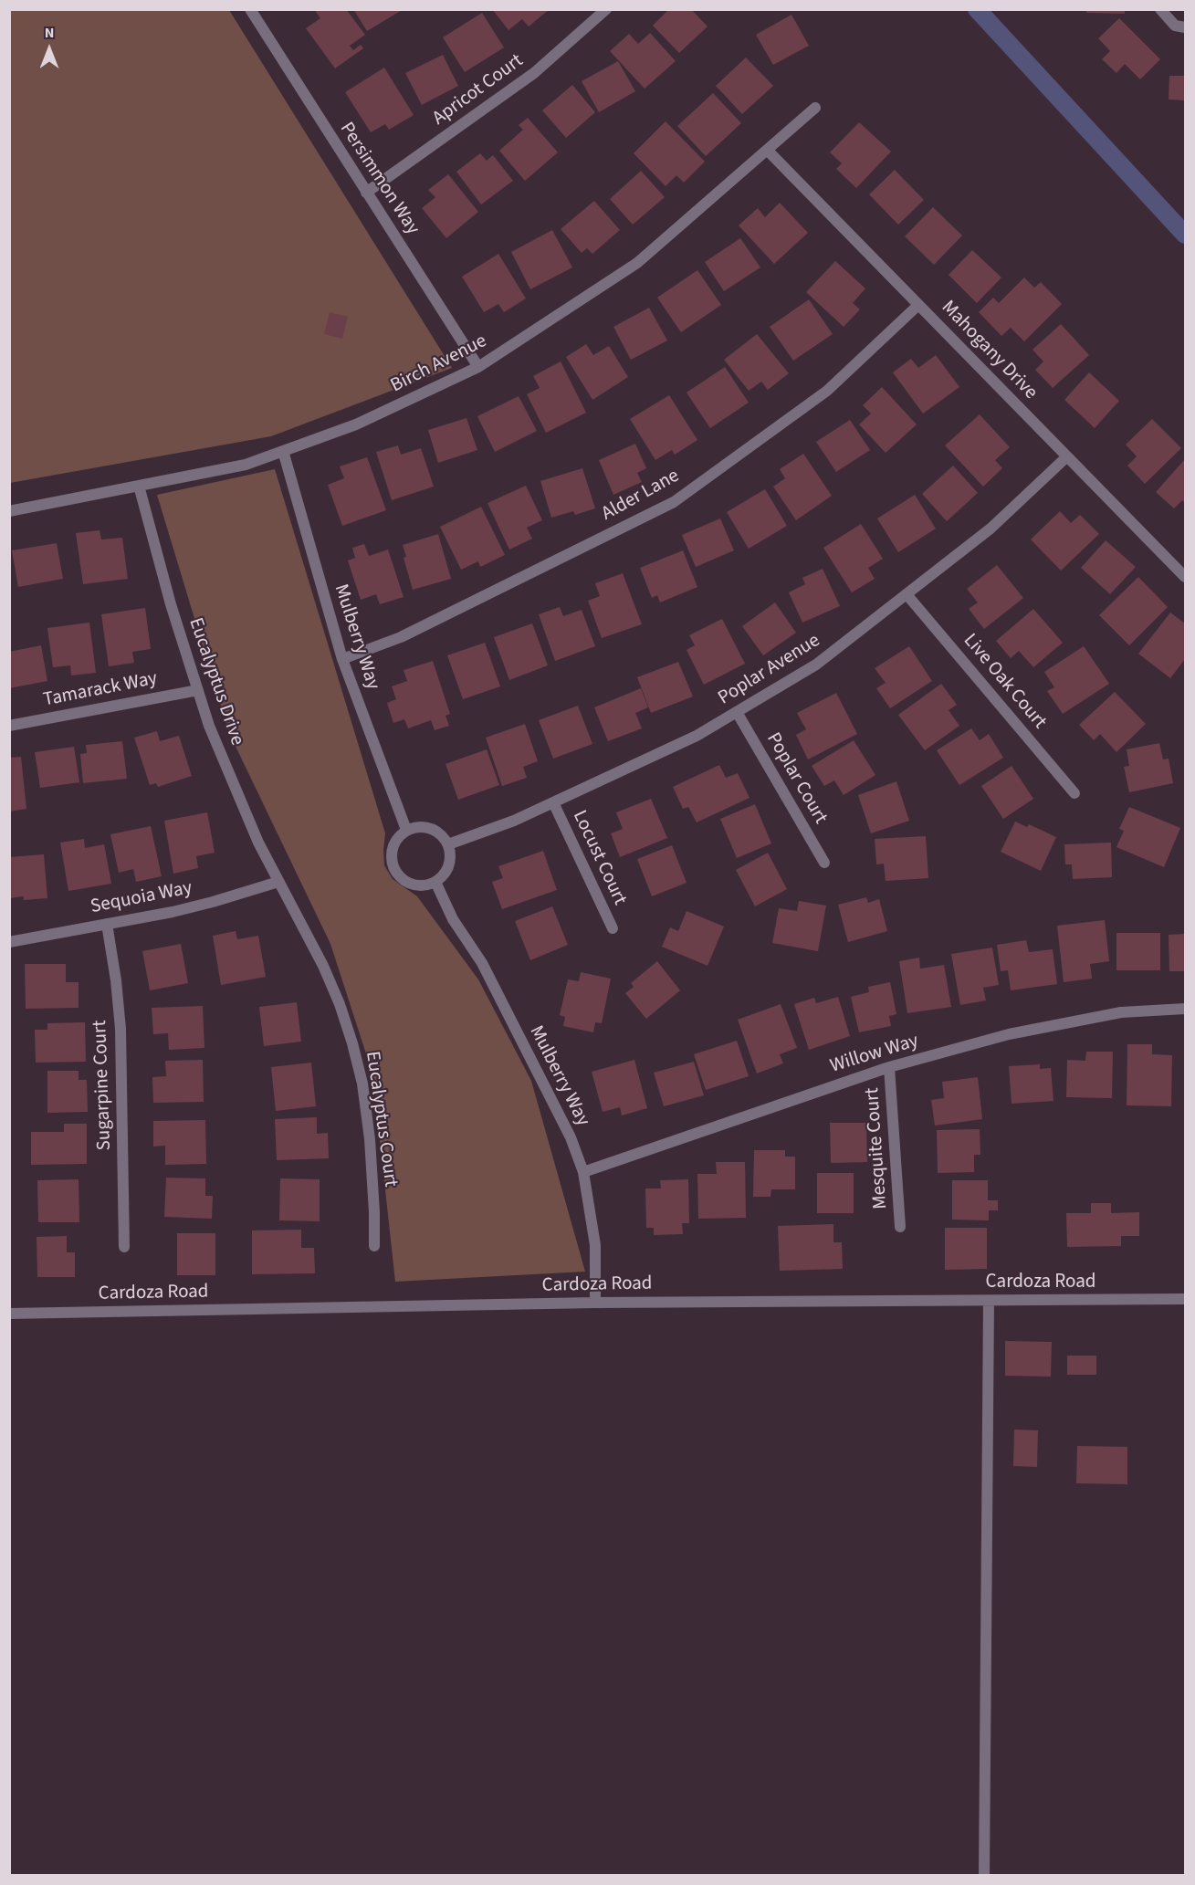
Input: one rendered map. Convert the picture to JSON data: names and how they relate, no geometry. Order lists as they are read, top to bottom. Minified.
{"streets":{"street":["Apricot Court","Persimmon Way","Mahogany Drive","Birch Avenue","Alder Lane","Mulberry Way","Poplar Avenue","Eucalyptus Drive","Live Oak Court","Tamarack Way","Poplar Court","Locust Court","Sequoia Way","Willow Way","Sugarpine Court","Eucalyptus Court","Mesquite Court","Cardoza Road"]},"crossings":[["Apricot Court","Persimmon Way"],["Persimmon Way","Birch Avenue"],["Mahogany Drive","Birch Avenue"],["Mahogany Drive","Alder Lane"],["Mahogany Drive","Poplar Avenue"],["Birch Avenue","Mulberry Way"],["Birch Avenue","Eucalyptus Drive"],["Alder Lane","Mulberry Way"],["Mulberry Way","Poplar Avenue"],["Mulberry Way","Willow Way"],["Mulberry Way","Cardoza Road"],["Poplar Avenue","Live Oak Court"],["Poplar Avenue","Poplar Court"],["Poplar Avenue","Locust Court"],["Eucalyptus Drive","Tamarack Way"],["Eucalyptus Drive","Sequoia Way"],["Eucalyptus Drive","Eucalyptus Court"],["Sequoia Way","Sugarpine Court"],["Sequoia Way","Eucalyptus Court"],["Willow Way","Mesquite Court"]],"north":"top"}
